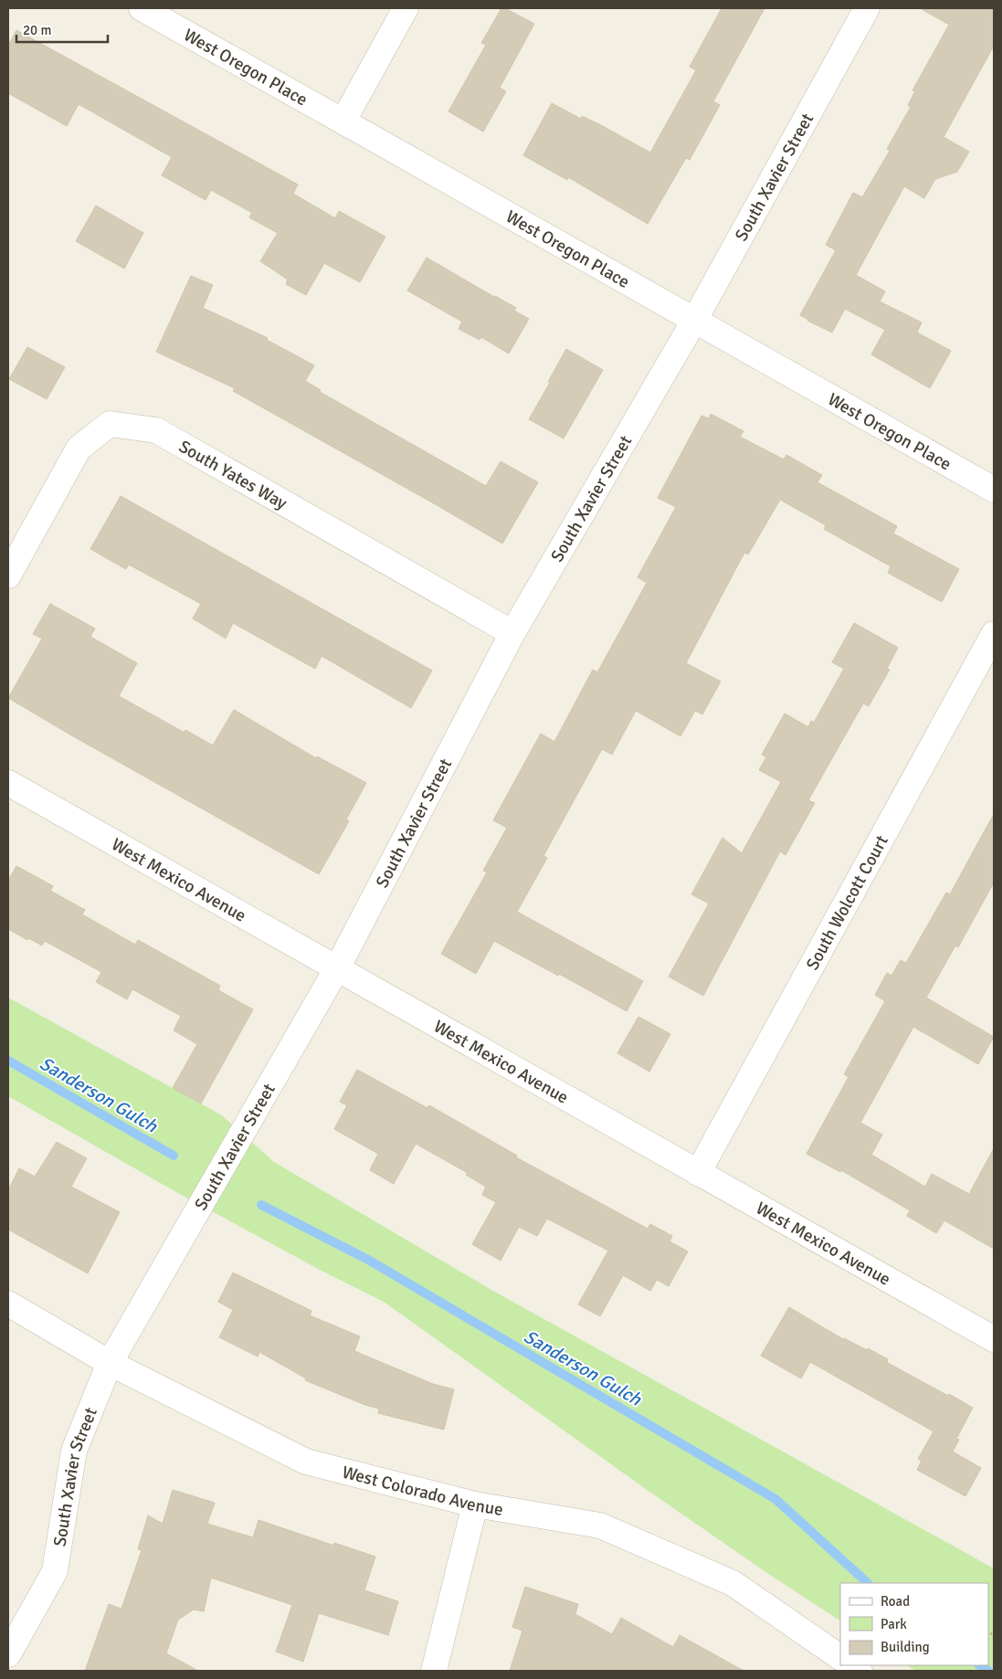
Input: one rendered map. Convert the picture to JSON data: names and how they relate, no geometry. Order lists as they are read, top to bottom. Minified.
{"streets":{"street":["West Oregon Place","South Xavier Street","South Yates Way","West Mexico Avenue","South Wolcott Court","West Colorado Avenue"]},"crossings":[["West Oregon Place","South Xavier Street"],["South Xavier Street","South Yates Way"],["South Xavier Street","West Mexico Avenue"],["South Xavier Street","West Colorado Avenue"],["West Mexico Avenue","South Wolcott Court"]],"water":["Sanderson Gulch"],"legend":["Road","Park","Building"],"scale_bar":"20 m"}
